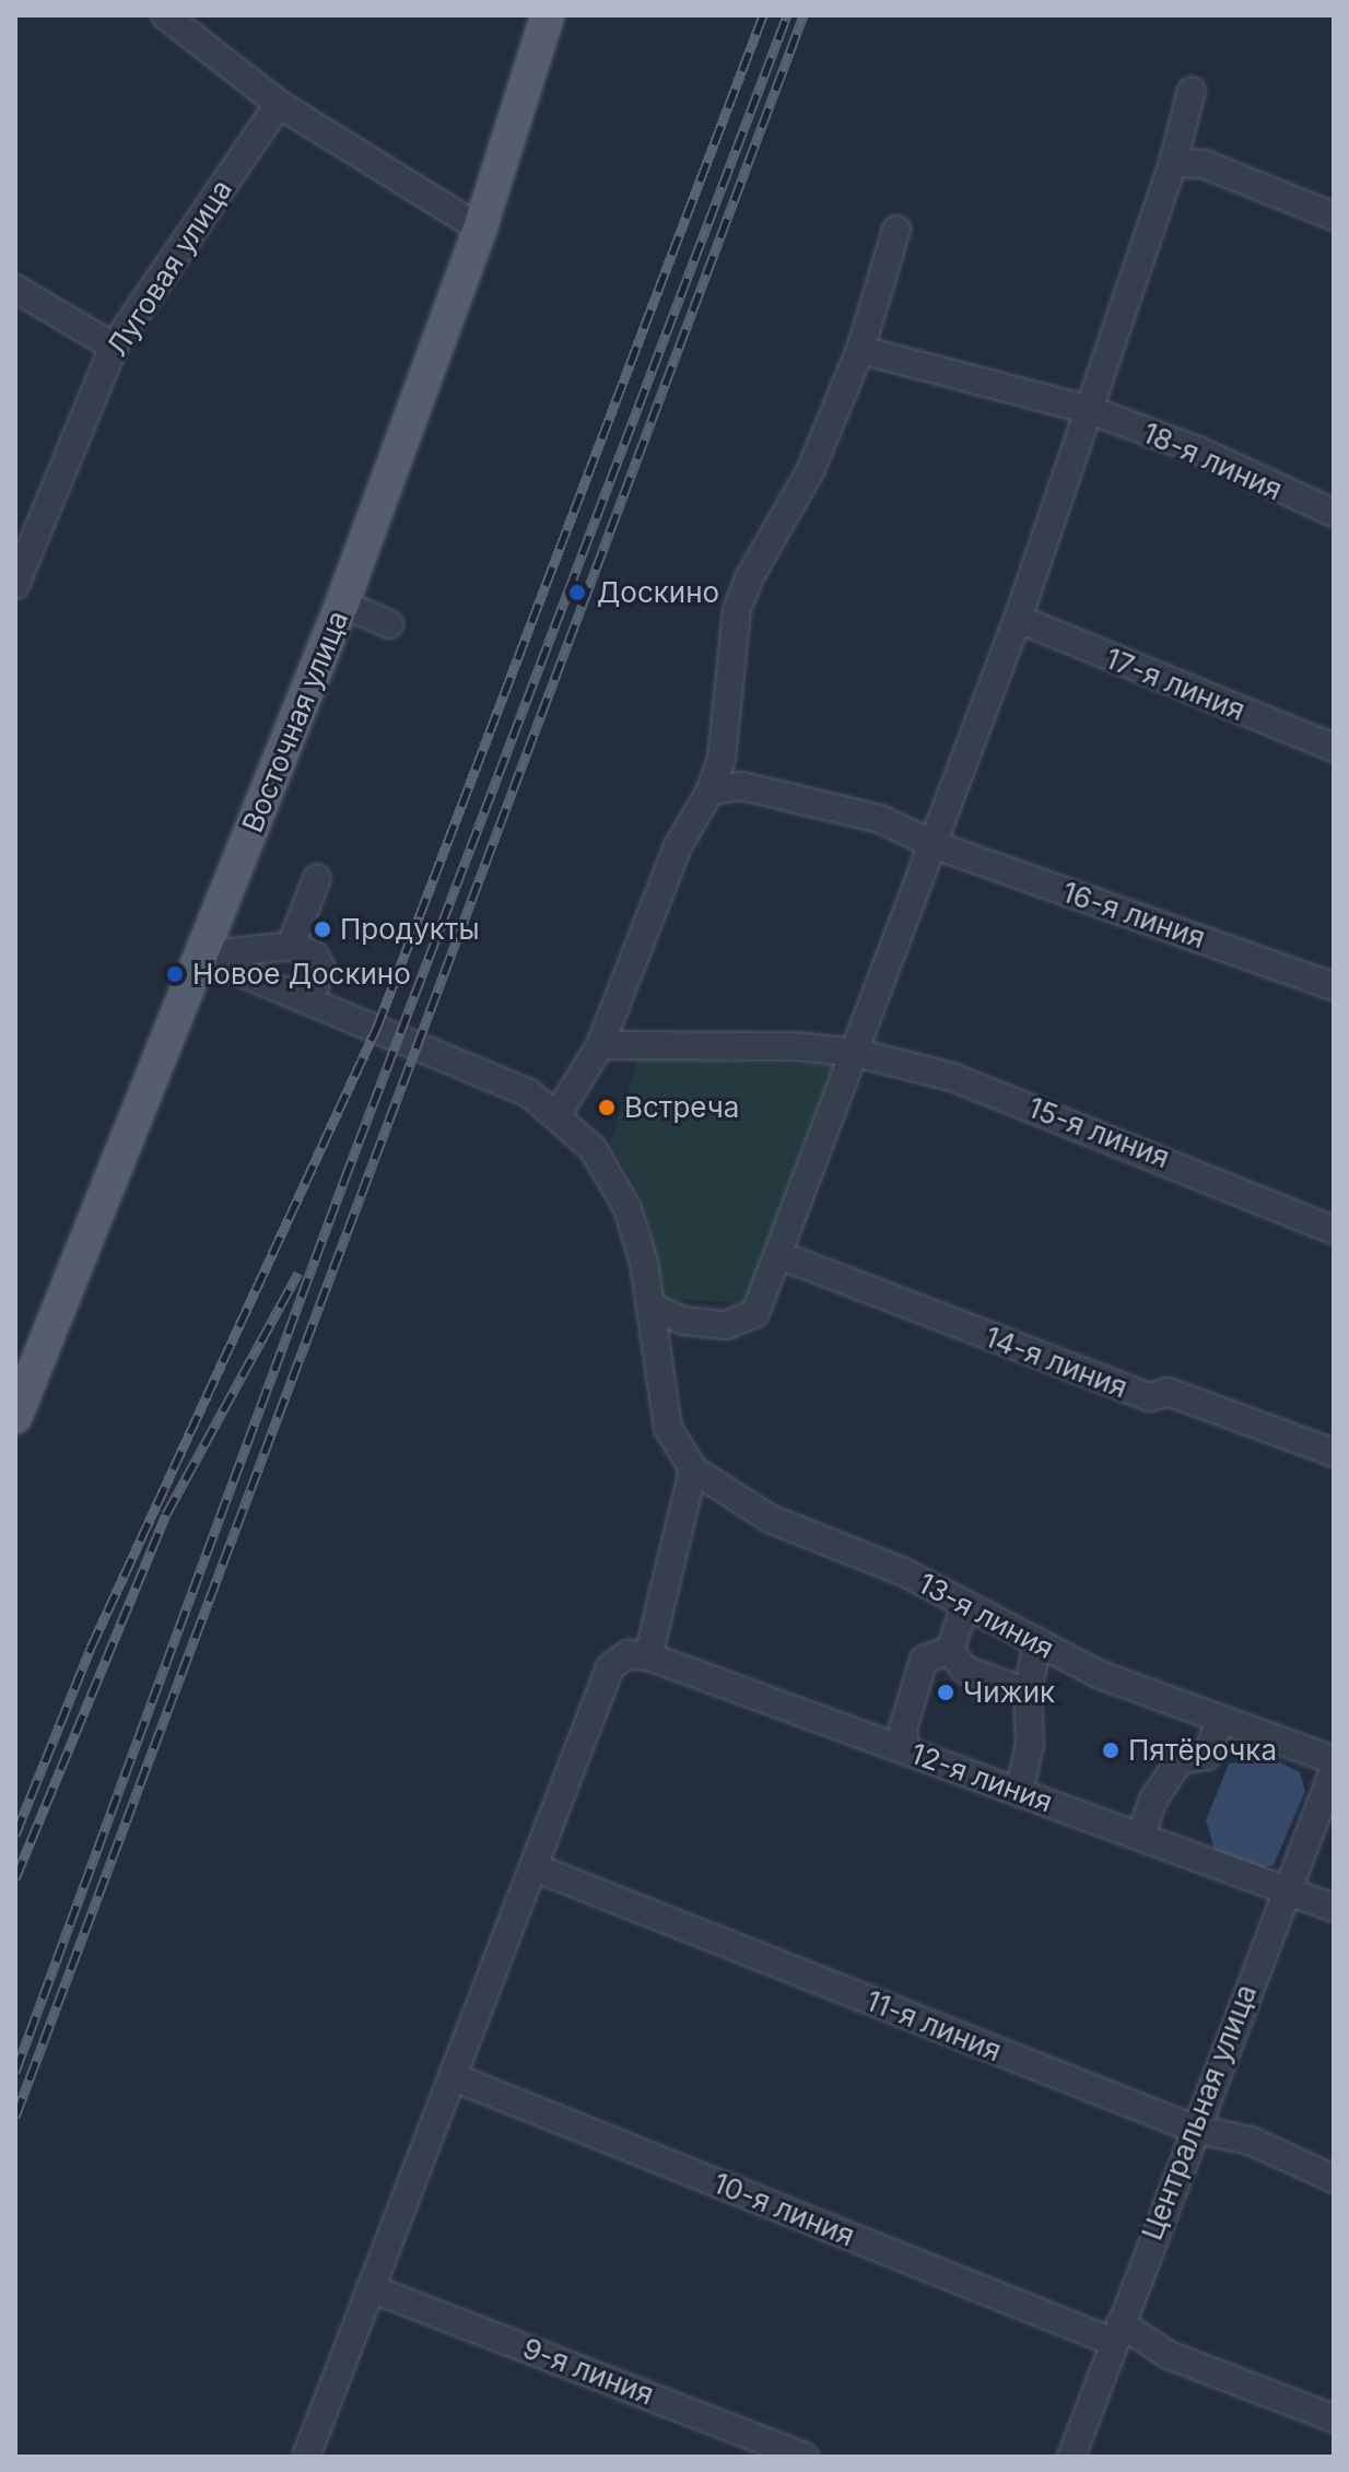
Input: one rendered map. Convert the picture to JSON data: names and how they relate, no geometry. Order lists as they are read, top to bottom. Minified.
{"streets":{"main road":["Восточная улица"],"street":["Луговая улица","18-я линия","17-я линия","16-я линия","15-я линия","14-я линия","13-я линия","12-я линия","11-я линия","Центральная улица","10-я линия","9-я линия"]},"crossings":[["12-я линия","Центральная улица"],["11-я линия","Центральная улица"],["Центральная улица","10-я линия"]],"places":["Доскино","Продукты","Новое Доскино","Встреча","Чижик","Пятёрочка"]}
